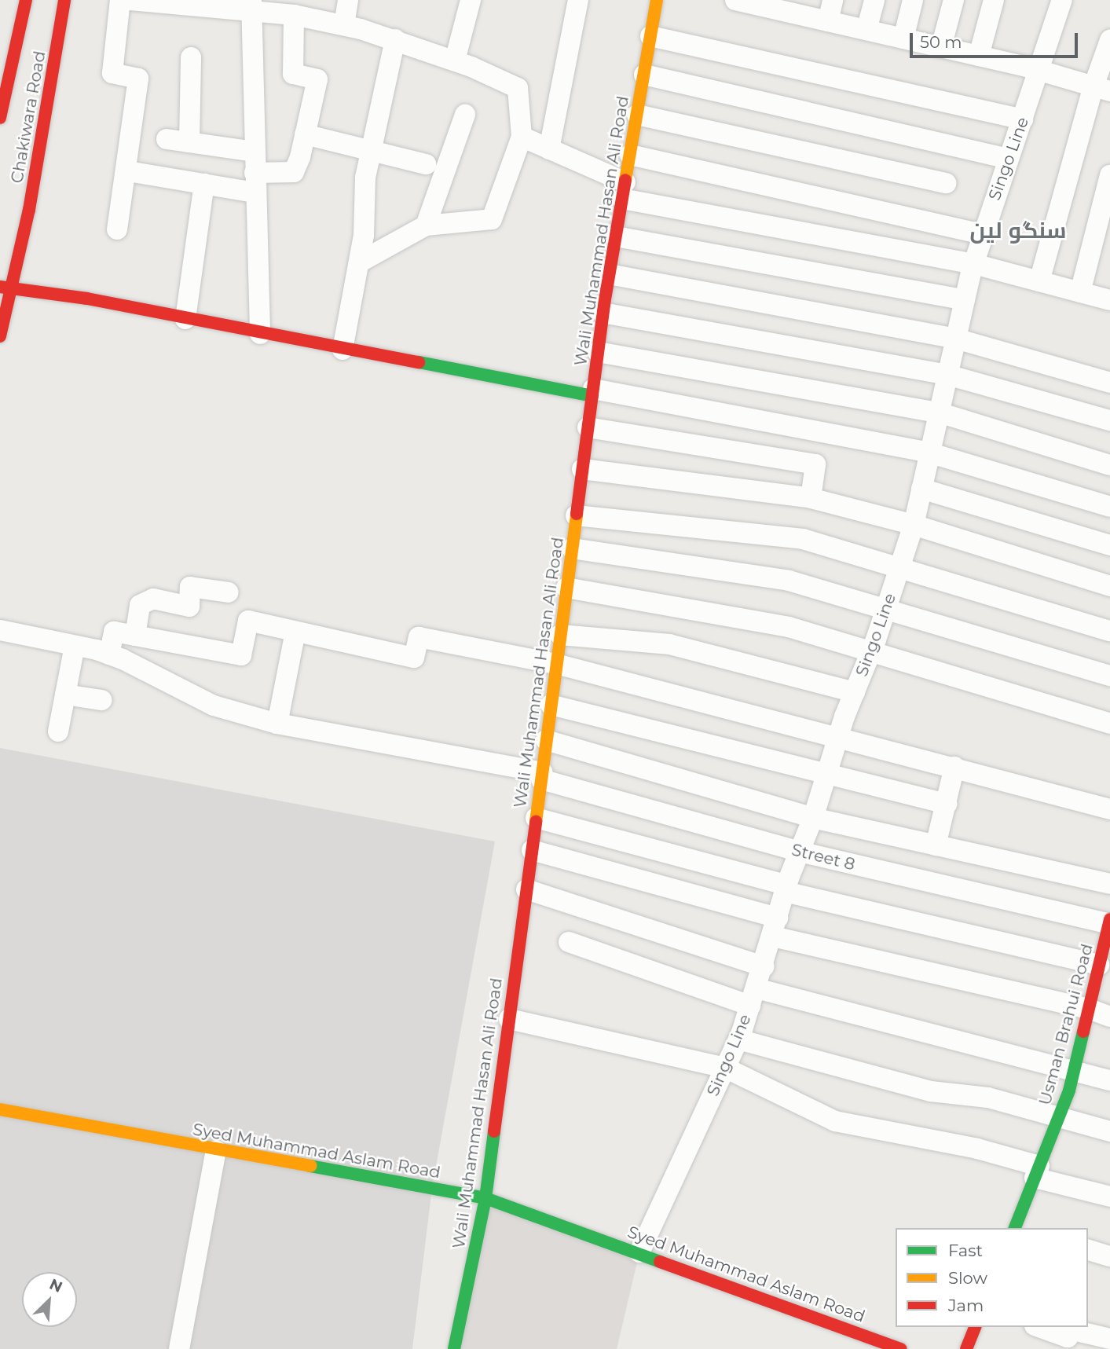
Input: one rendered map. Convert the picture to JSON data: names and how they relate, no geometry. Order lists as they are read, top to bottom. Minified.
{"streets":{"street":["Chakiwara Road","Singo Line","Wali Muhammad Hasan Ali Road","Street 8","Usman Brahui Road","Syed Muhammad Aslam Road"]},"crossings":[["Singo Line","Street 8"],["Singo Line","Syed Muhammad Aslam Road"],["Wali Muhammad Hasan Ali Road","Street 8"],["Wali Muhammad Hasan Ali Road","Syed Muhammad Aslam Road"],["Street 8","Usman Brahui Road"]],"districts":["سنگو لین"],"legend":["Fast","Slow","Jam"],"scale_bar":"50 m","north":"top right"}
